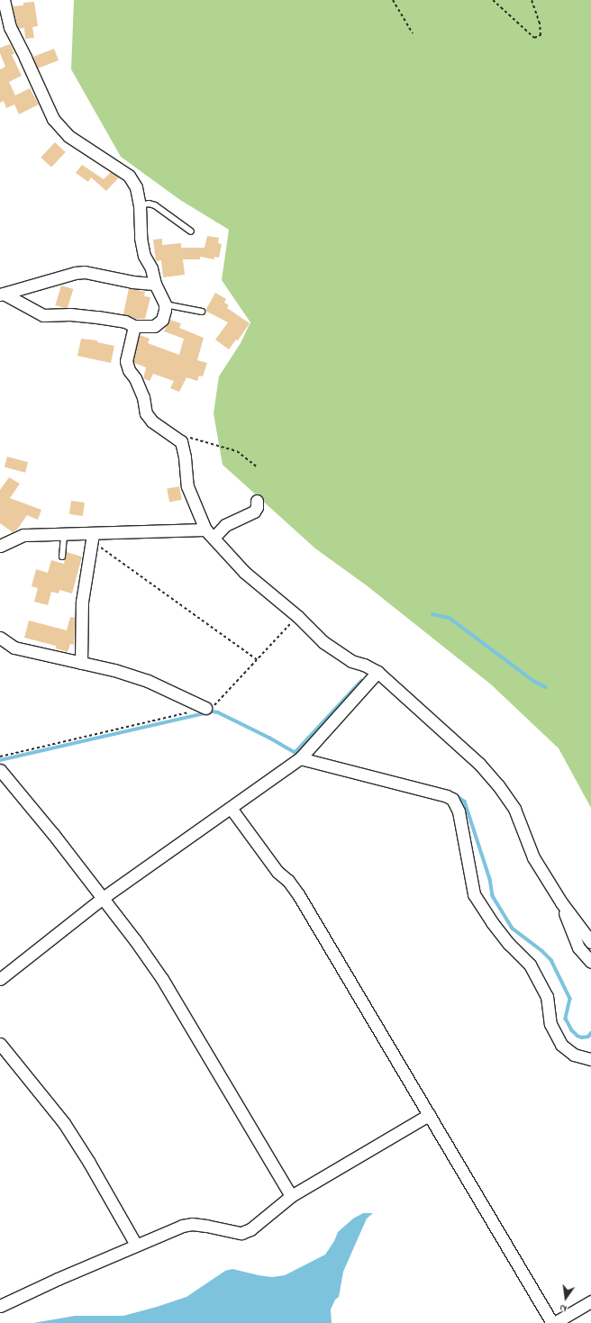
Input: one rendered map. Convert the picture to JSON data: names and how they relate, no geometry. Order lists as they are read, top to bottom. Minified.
{"north":"bottom"}
